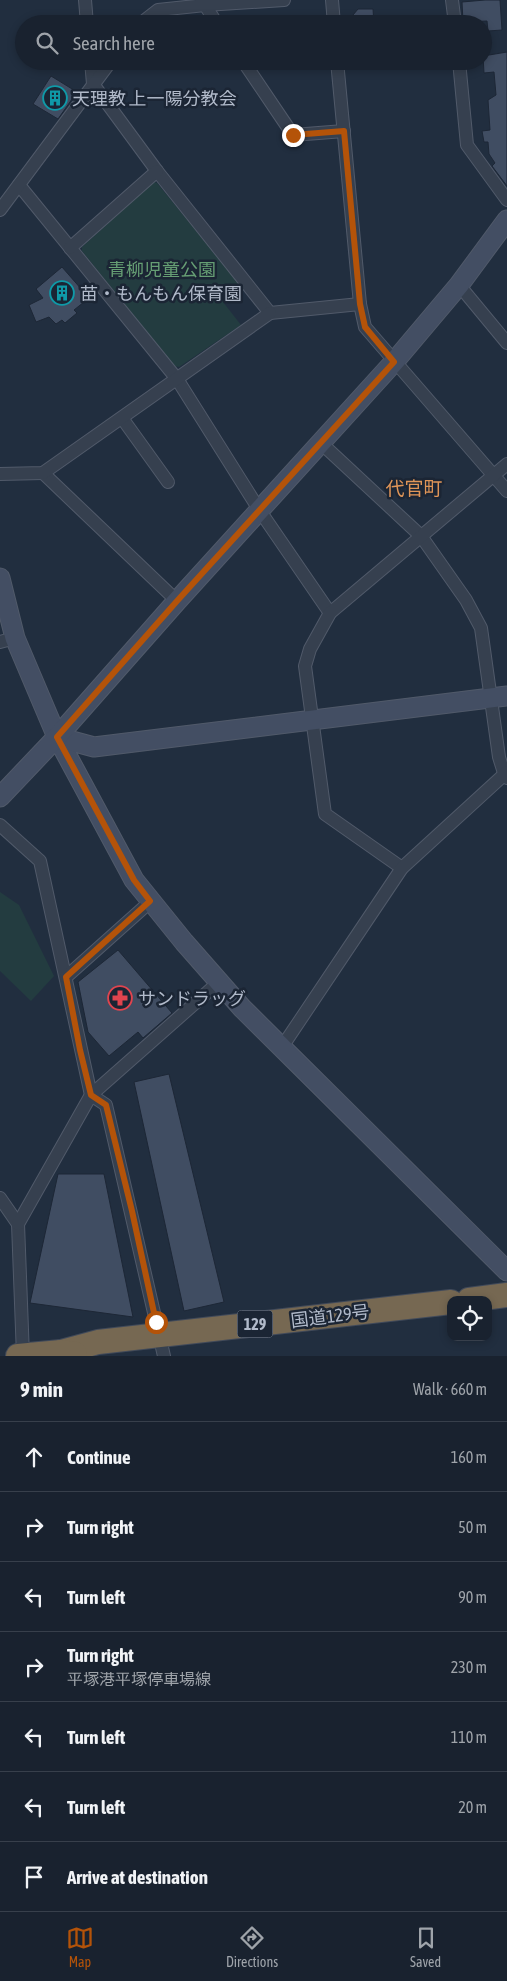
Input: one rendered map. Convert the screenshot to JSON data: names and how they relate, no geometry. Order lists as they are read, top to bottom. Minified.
{"streets":{"highway":["国道129号","129"]},"districts":["代官町"],"parks":["青柳児童公園"],"places":{"building":["天理教 上一陽分教会","苗・もんもん保育園"],"pharmacy":["サンドラッグ"]},"page":{"search":"Search here","heading":["9 min","Walk · 660 m"],"list":[["Continue","160 m"],["Turn right","50 m"],["Turn left","90 m"],["Turn right","平塚港平塚停車場線","230 m"],["Turn left","110 m"],["Turn left","20 m"],"Arrive at destination"],"nav":["Map","Directions","Saved"]}}
